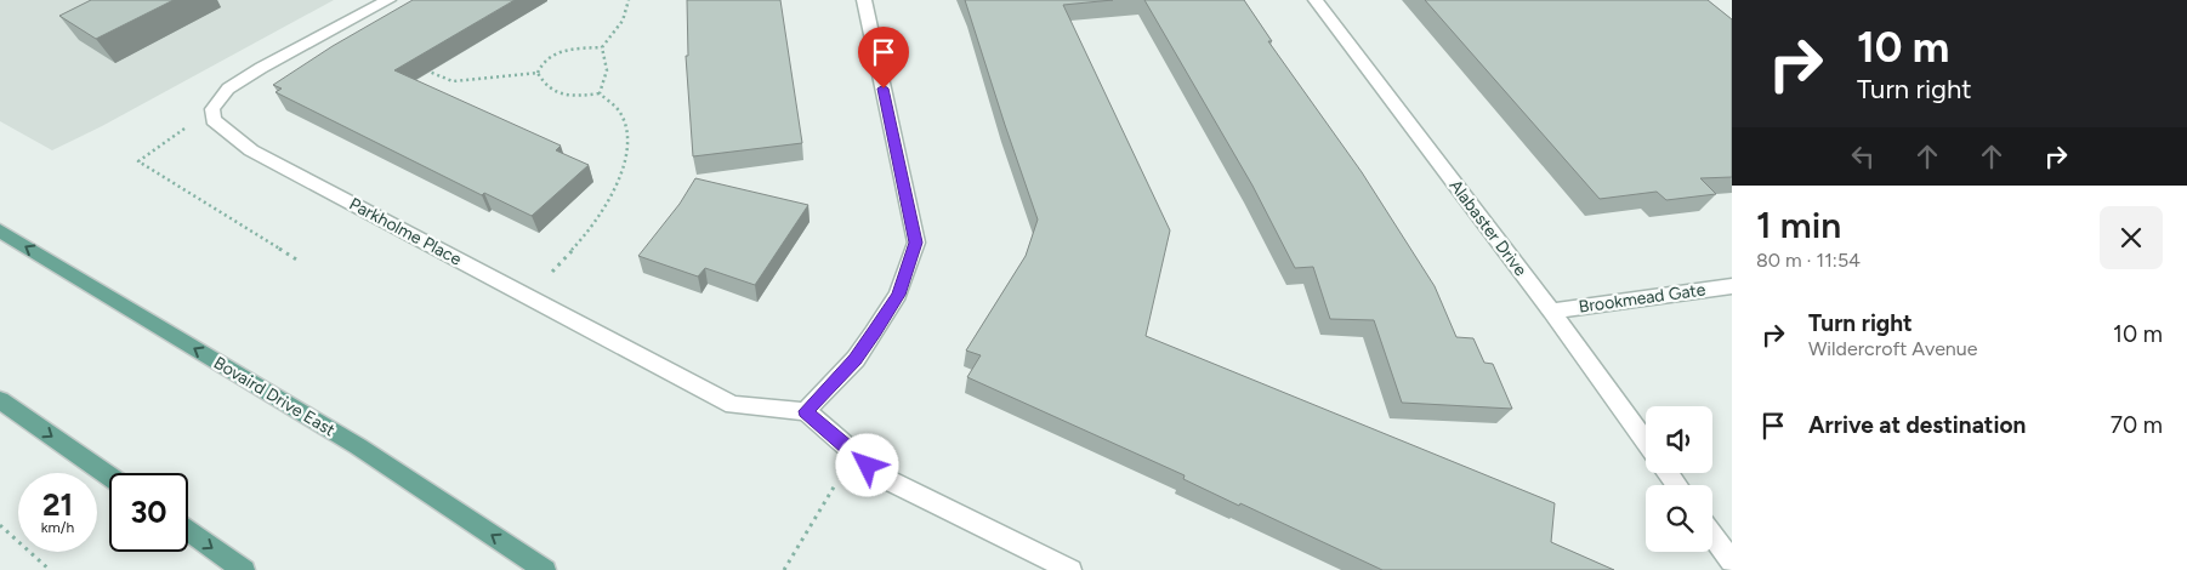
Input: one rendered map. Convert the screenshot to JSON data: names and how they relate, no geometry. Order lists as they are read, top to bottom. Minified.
{"streets":{"main road":["Bovaird Drive East"],"street":["Alabaster Drive","Parkholme Place","Brookmead Gate"]},"crossings":[["Alabaster Drive","Brookmead Gate"]],"one_way":["Bovaird Drive East"],"page":{"turn":["10 m","Turn right"],"heading":["1 min","80 m · 11:54"],"list":[{"name":"Turn right","note":"Wildercroft Avenue","value":"10 m"},{"name":"Arrive at destination","value":"70 m"}],"speed":"21 km/h","limit":"30"}}
